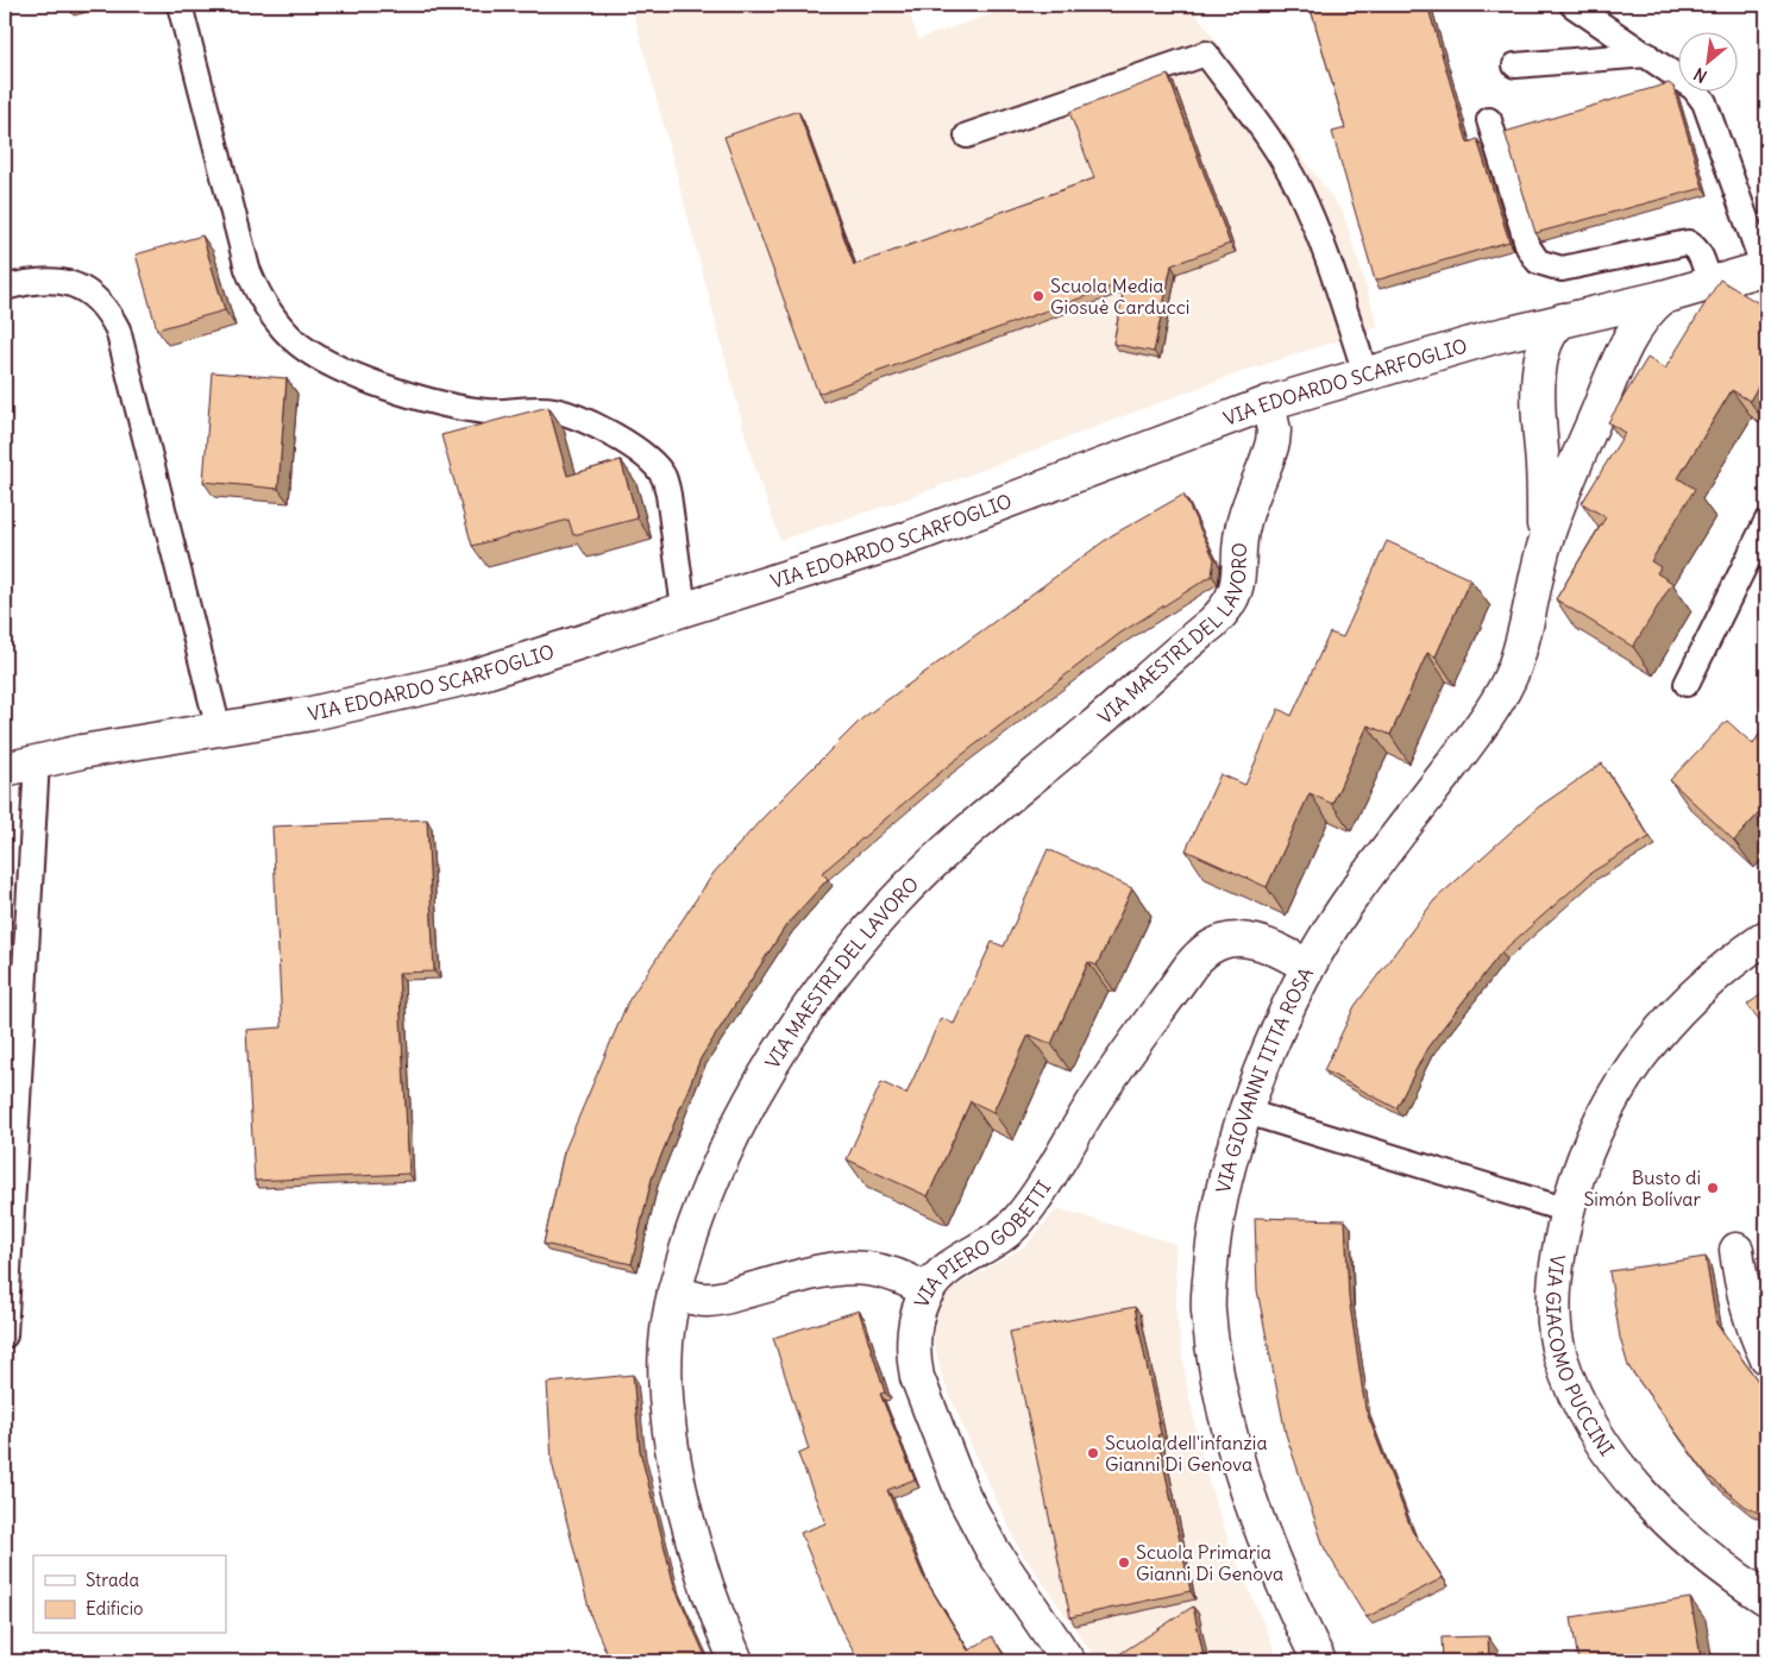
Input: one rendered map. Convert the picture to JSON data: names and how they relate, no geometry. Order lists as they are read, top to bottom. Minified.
{"streets":{"street":["VIA EDOARDO SCARFOGLIO","VIA MAESTRI DEL LAVORO","VIA GIOVANNI TITTA ROSA","VIA PIERO GOBETTI","VIA GIACOMO PUCCINI"]},"crossings":[["VIA EDOARDO SCARFOGLIO","VIA MAESTRI DEL LAVORO"],["VIA EDOARDO SCARFOGLIO","VIA GIOVANNI TITTA ROSA"],["VIA GIOVANNI TITTA ROSA","VIA PIERO GOBETTI"]],"places":["Scuola Media Giosuè Carducci","Busto di Simón Bolívar","Scuola dell'infanzia Gianni Di Genova","Scuola Primaria Gianni Di Genova"],"legend":["Strada","Edificio"],"north":"bottom left"}
